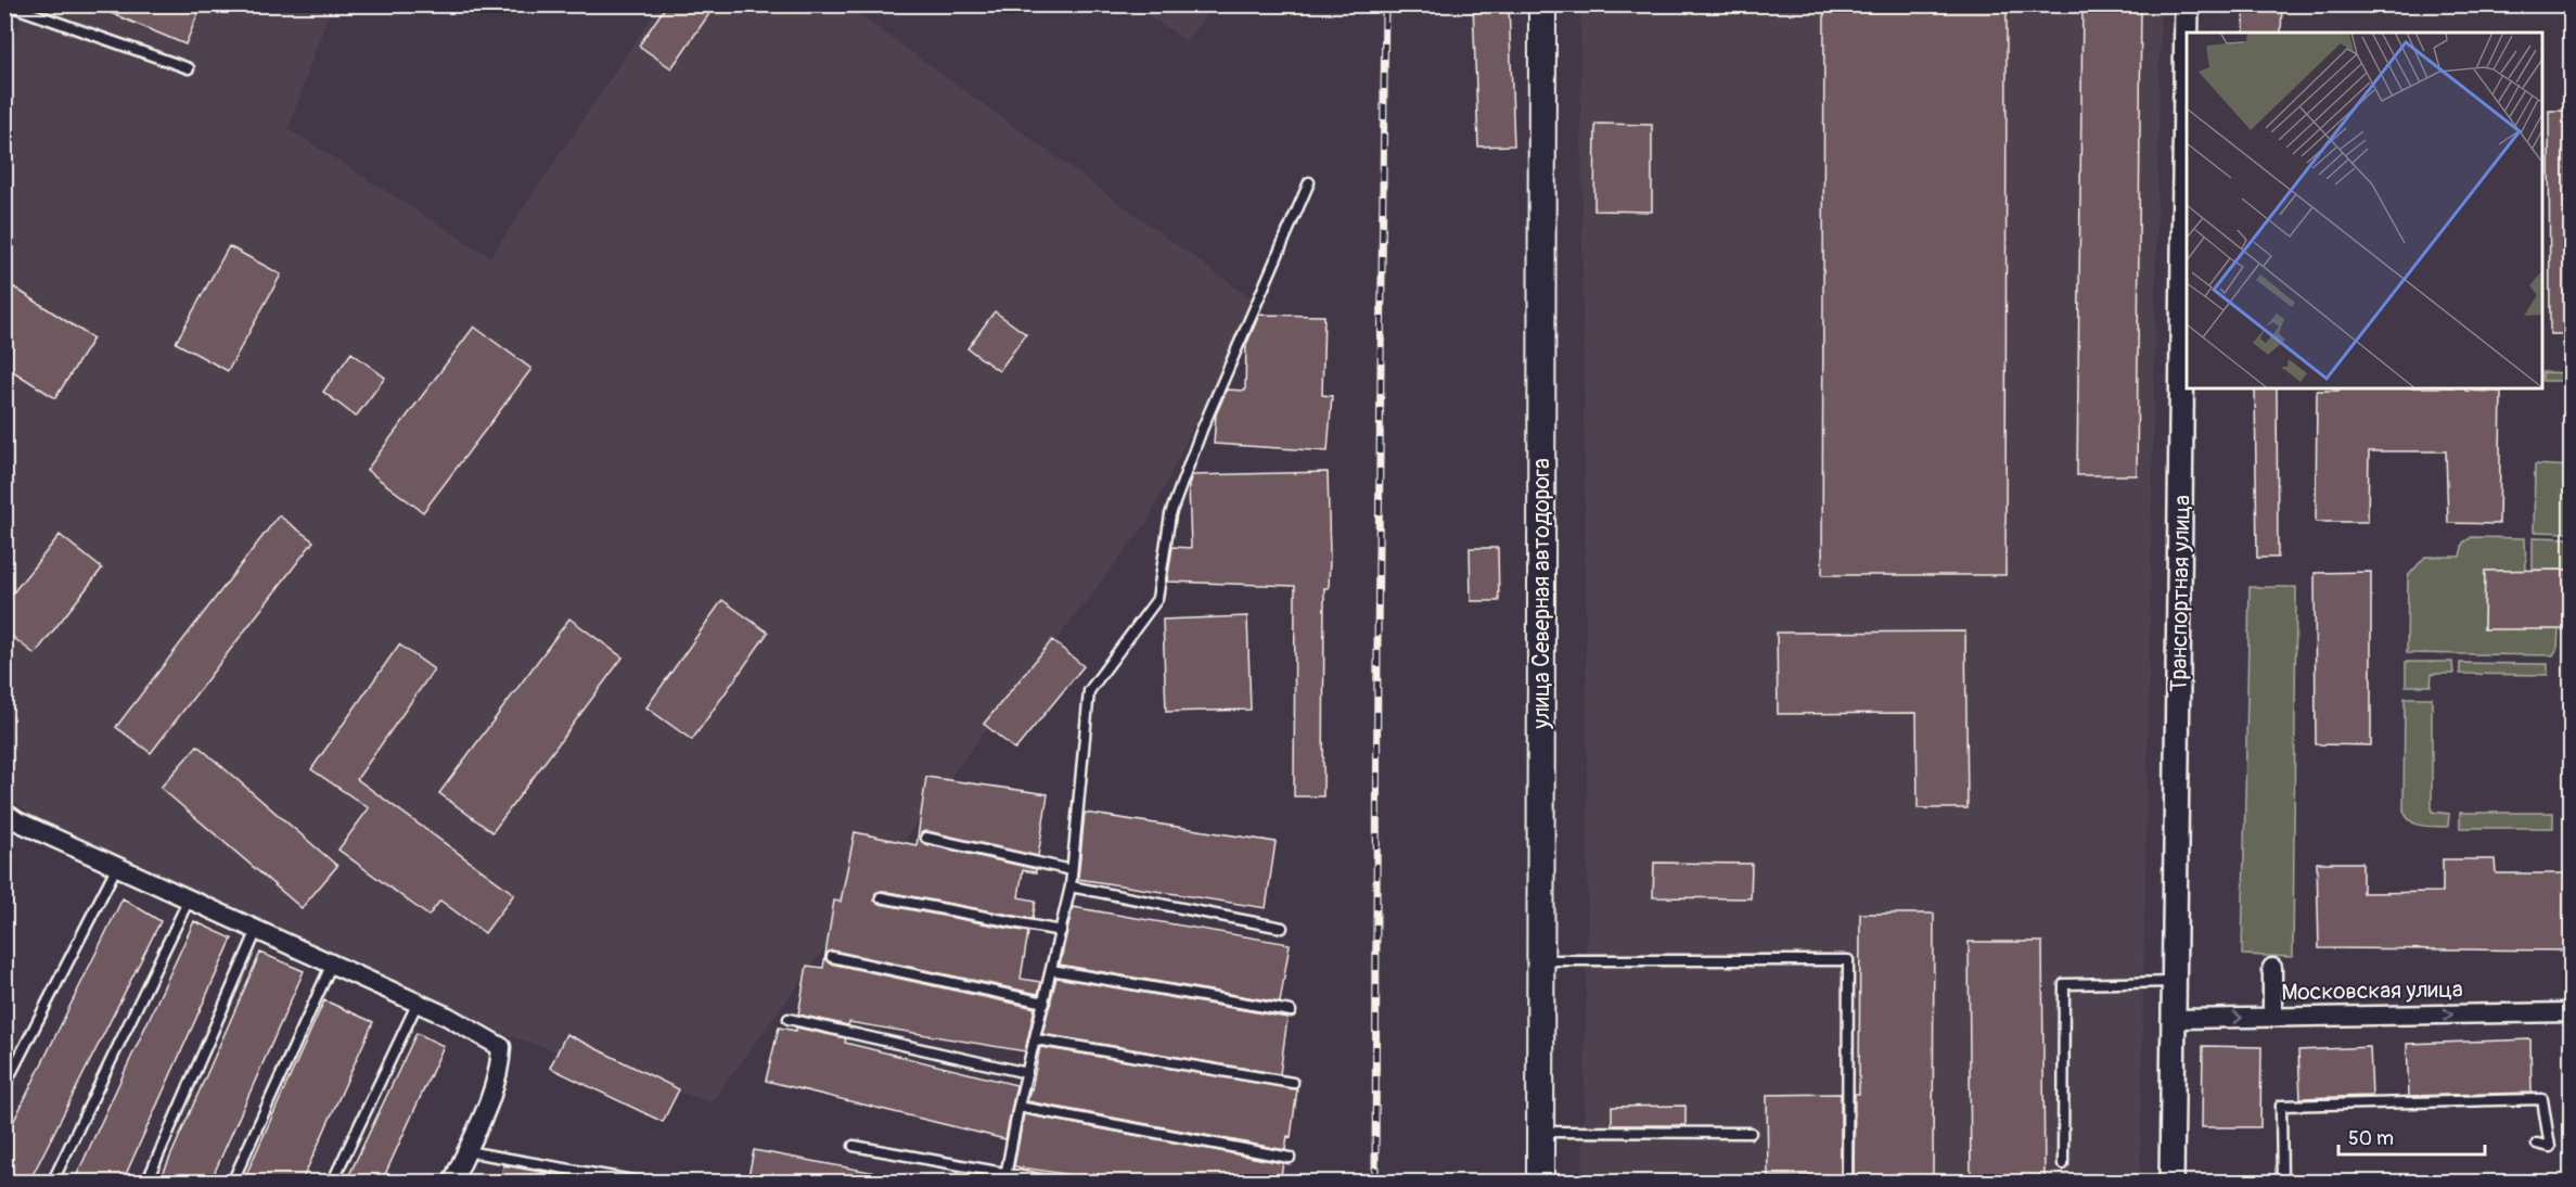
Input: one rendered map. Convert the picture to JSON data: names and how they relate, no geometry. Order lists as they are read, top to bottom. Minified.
{"streets":{"main road":["улица Северная автодорога"],"street":["Транспортная улица","Московская улица"]},"crossings":[["Транспортная улица","Московская улица"]],"one_way":["Московская улица"],"scale_bar":"50 m"}
